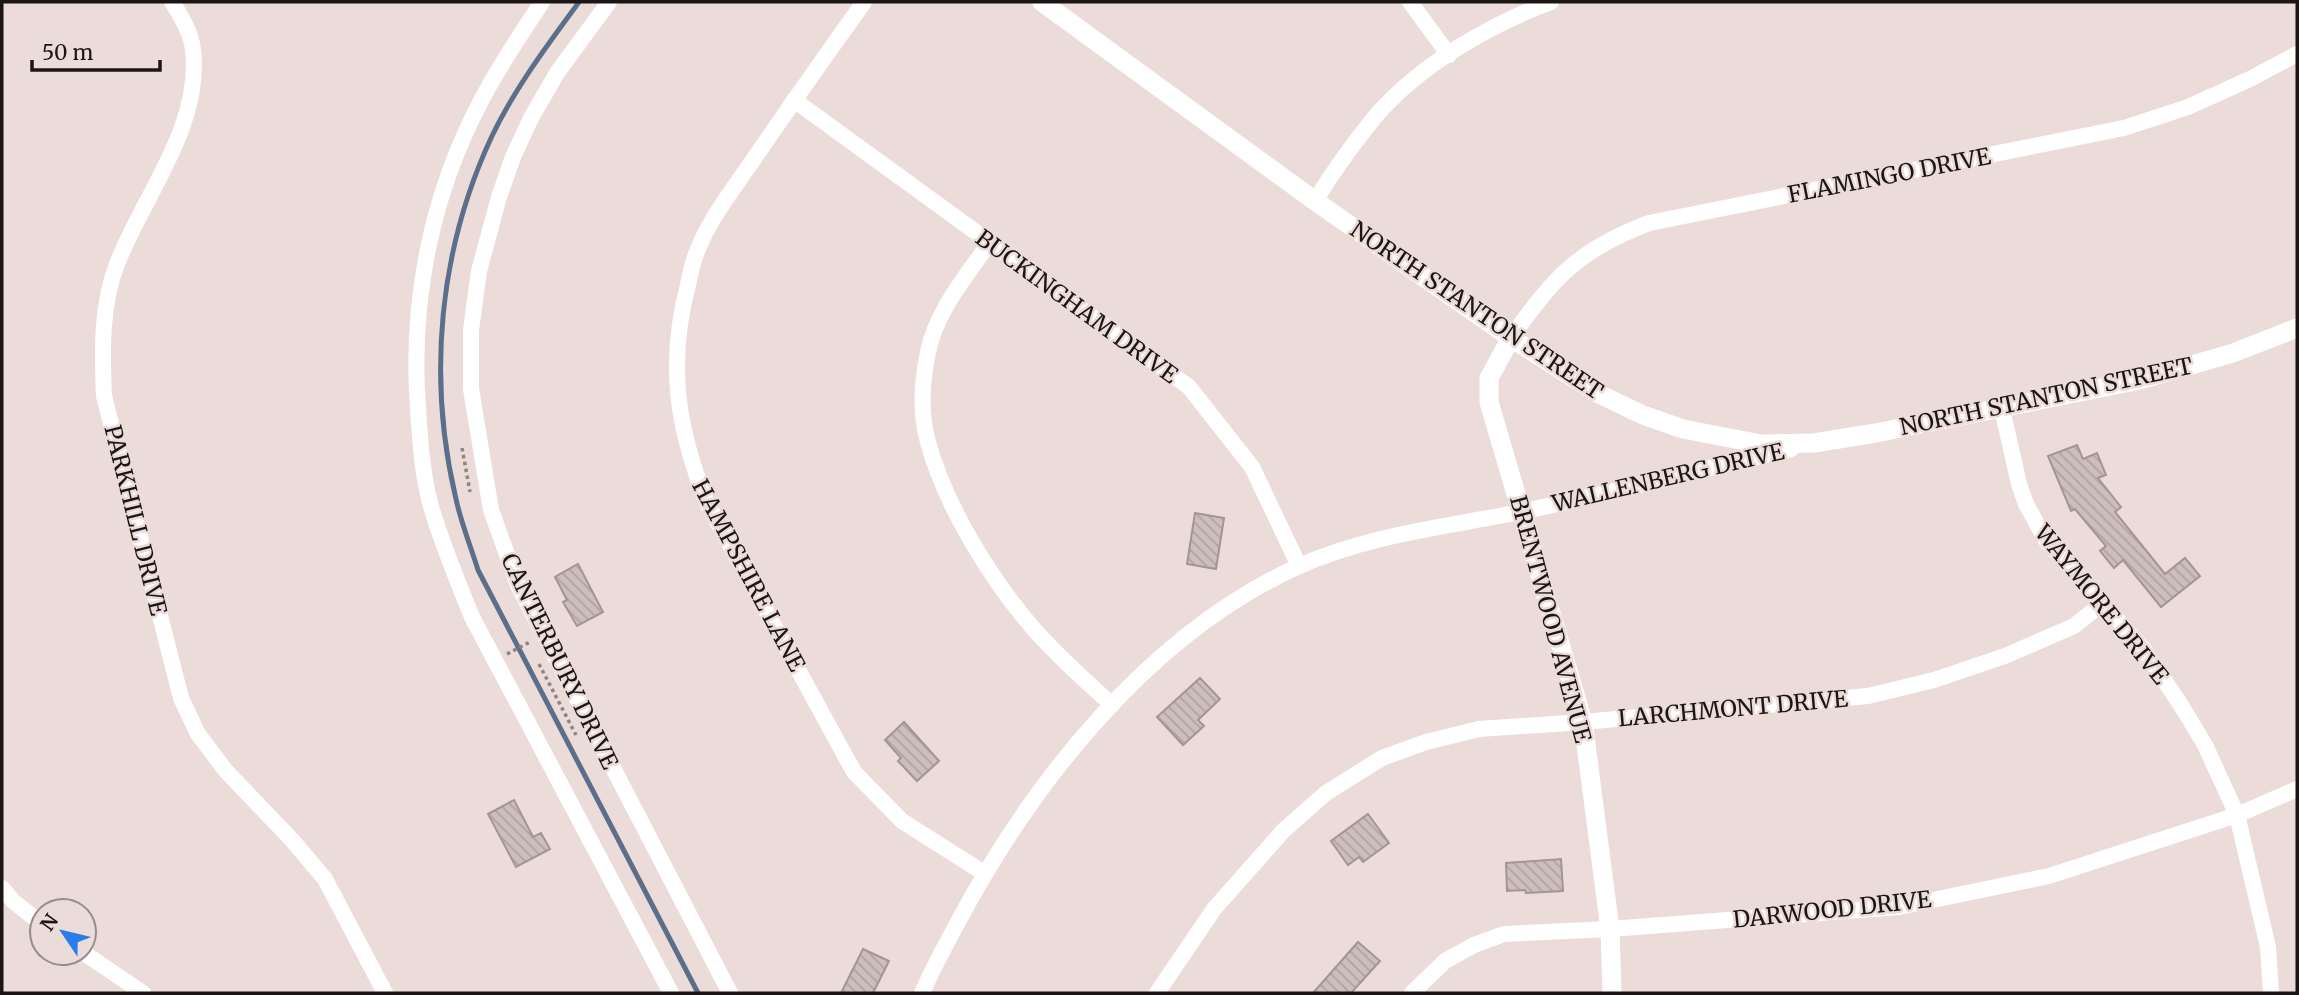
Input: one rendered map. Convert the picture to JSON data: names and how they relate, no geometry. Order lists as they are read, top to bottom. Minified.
{"streets":{"street":["FLAMINGO DRIVE","BUCKINGHAM DRIVE","NORTH STANTON STREET","WALLENBERG DRIVE","PARKHILL DRIVE","HAMPSHIRE LANE","WAYMORE DRIVE","BRENTWOOD AVENUE","CANTERBURY DRIVE","LARCHMONT DRIVE","DARWOOD DRIVE"]},"crossings":[["FLAMINGO DRIVE","NORTH STANTON STREET"],["FLAMINGO DRIVE","BRENTWOOD AVENUE"],["BUCKINGHAM DRIVE","WALLENBERG DRIVE"],["BUCKINGHAM DRIVE","HAMPSHIRE LANE"],["NORTH STANTON STREET","WALLENBERG DRIVE"],["NORTH STANTON STREET","WAYMORE DRIVE"],["NORTH STANTON STREET","BRENTWOOD AVENUE"],["WALLENBERG DRIVE","HAMPSHIRE LANE"],["WALLENBERG DRIVE","BRENTWOOD AVENUE"],["WAYMORE DRIVE","LARCHMONT DRIVE"],["WAYMORE DRIVE","DARWOOD DRIVE"],["BRENTWOOD AVENUE","LARCHMONT DRIVE"],["BRENTWOOD AVENUE","DARWOOD DRIVE"]],"scale_bar":"50 m","north":"top left"}
